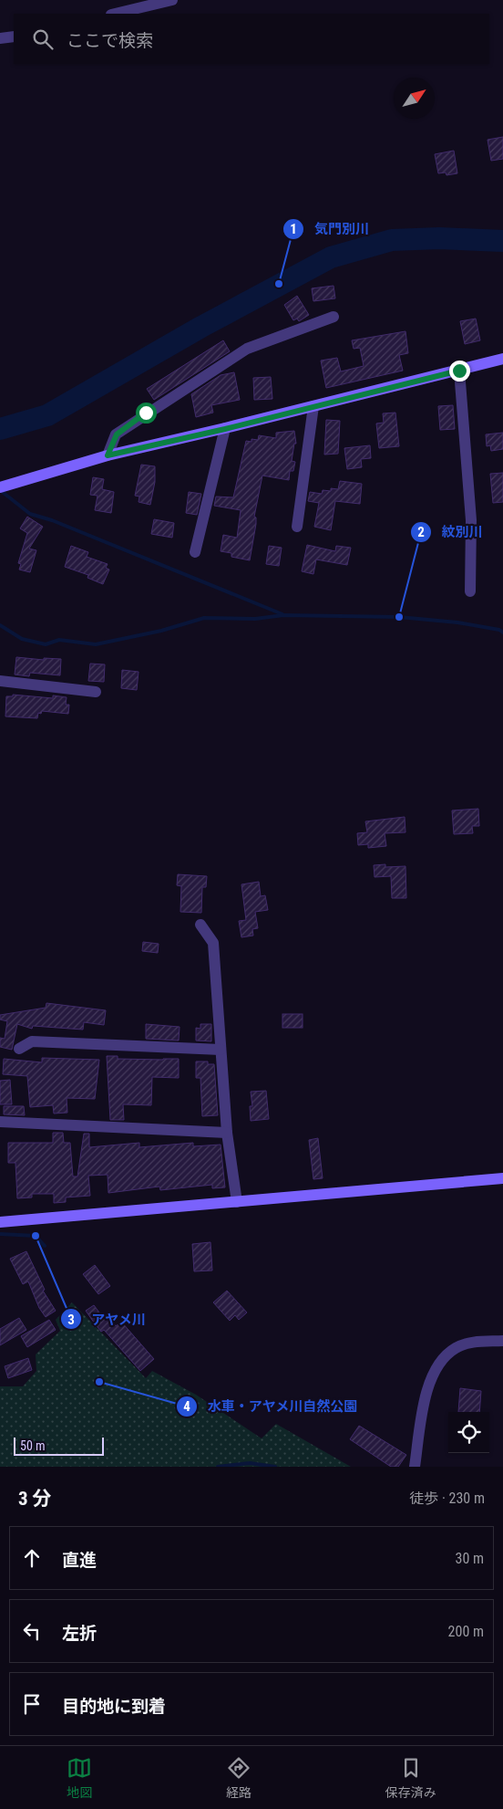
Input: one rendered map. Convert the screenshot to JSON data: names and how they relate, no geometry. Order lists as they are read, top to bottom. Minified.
{"places":["気門別川","紋別川","アヤメ川","水車・アヤメ川自然公園"],"scale_bar":"50 m","north":"top right","page":{"search":"ここで検索","scale":"50 m","heading":["3 分","徒歩 · 230 m"],"list":[["直進","30 m"],["左折","200 m"],"目的地に到着"],"nav":["地図","経路","保存済み"]}}
